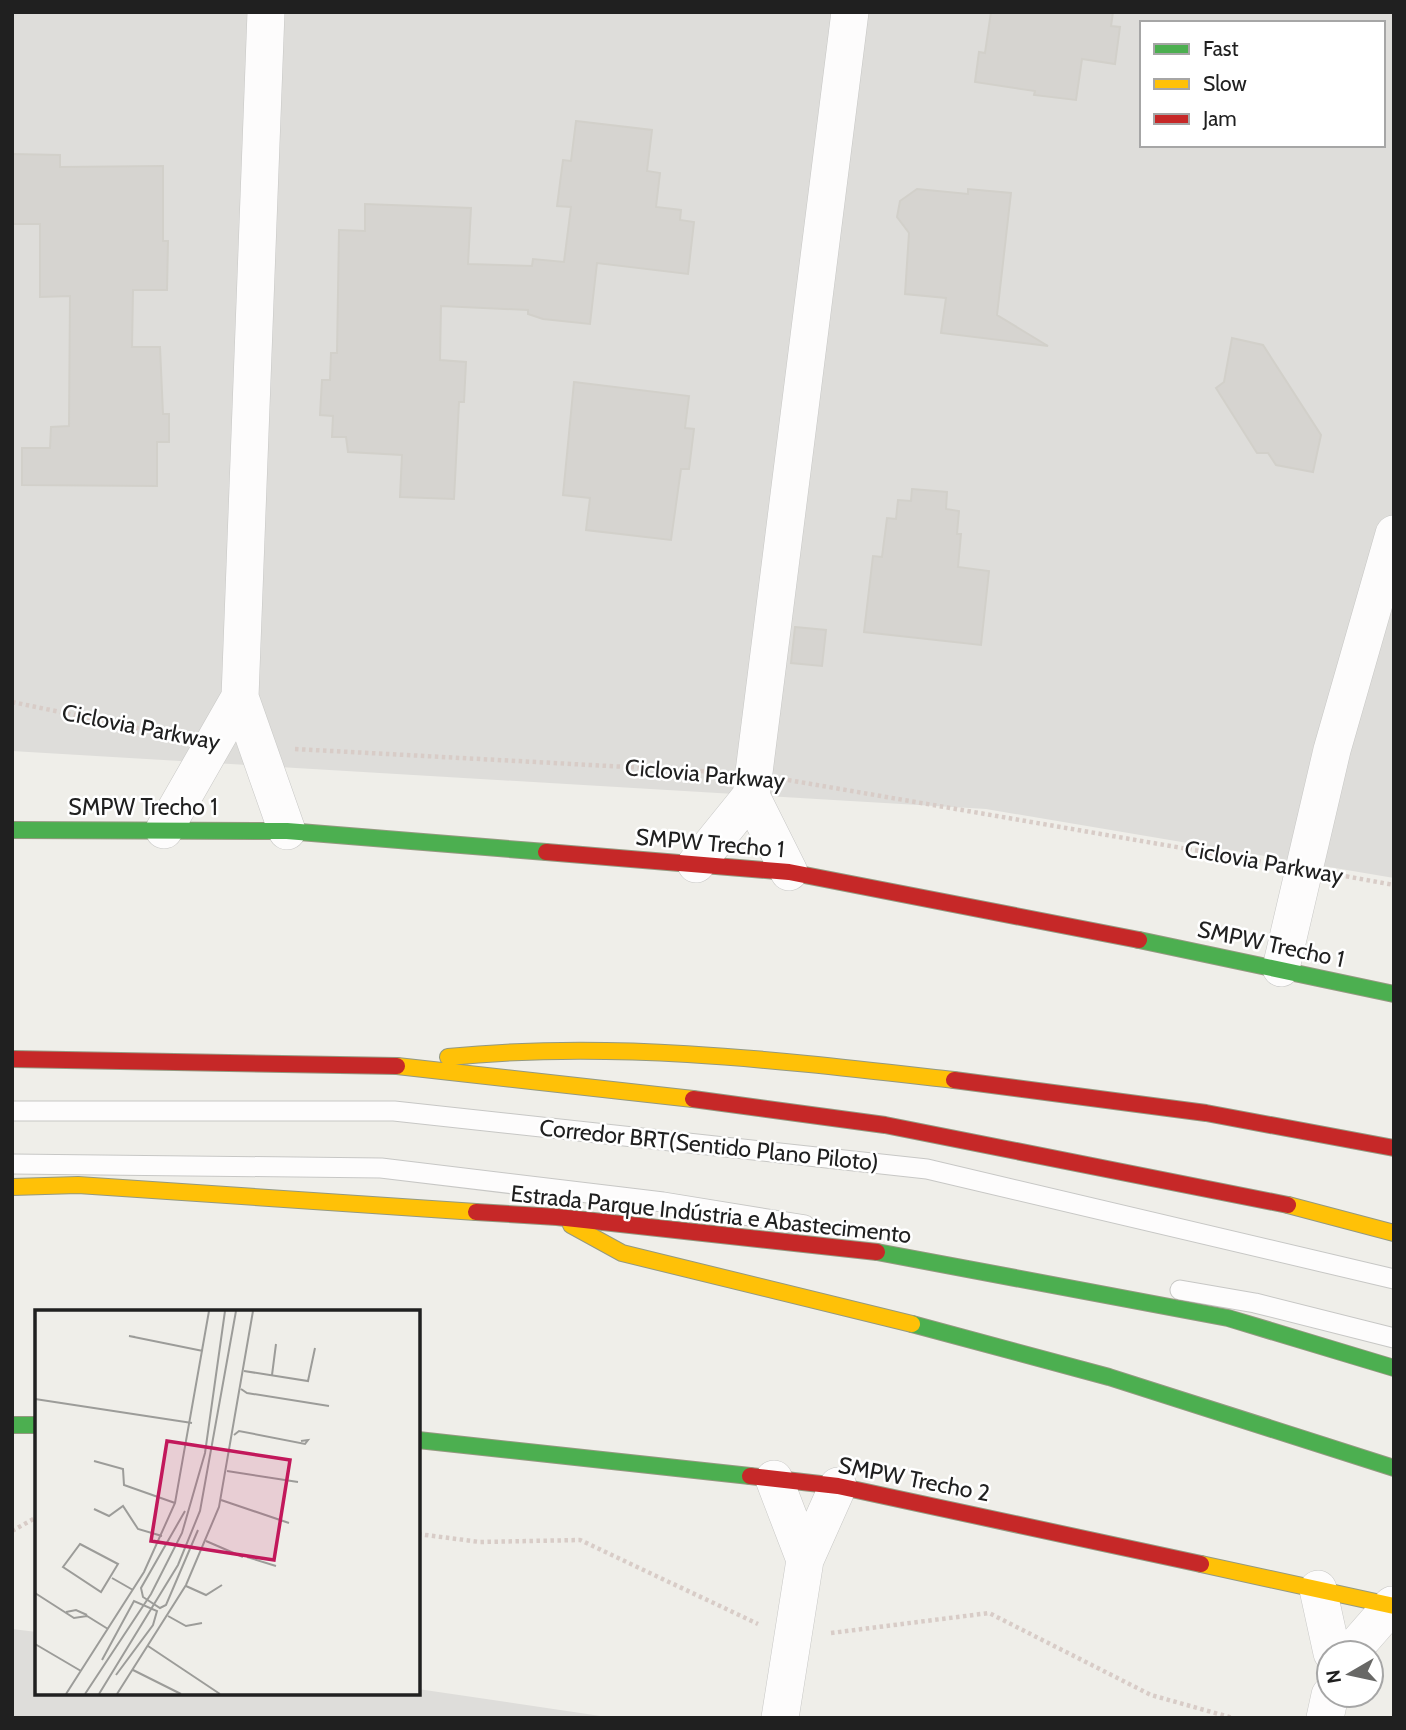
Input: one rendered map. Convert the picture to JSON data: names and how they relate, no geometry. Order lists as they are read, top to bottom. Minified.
{"streets":{"main road":["SMPW Trecho 1","Estrada Parque Indústria e Abastecimento","SMPW Trecho 2"],"lane":["Corredor BRT(Sentido Plano Piloto)"],"path":["Ciclovia Parkway"]},"legend":["Fast","Slow","Jam"],"north":"left"}
